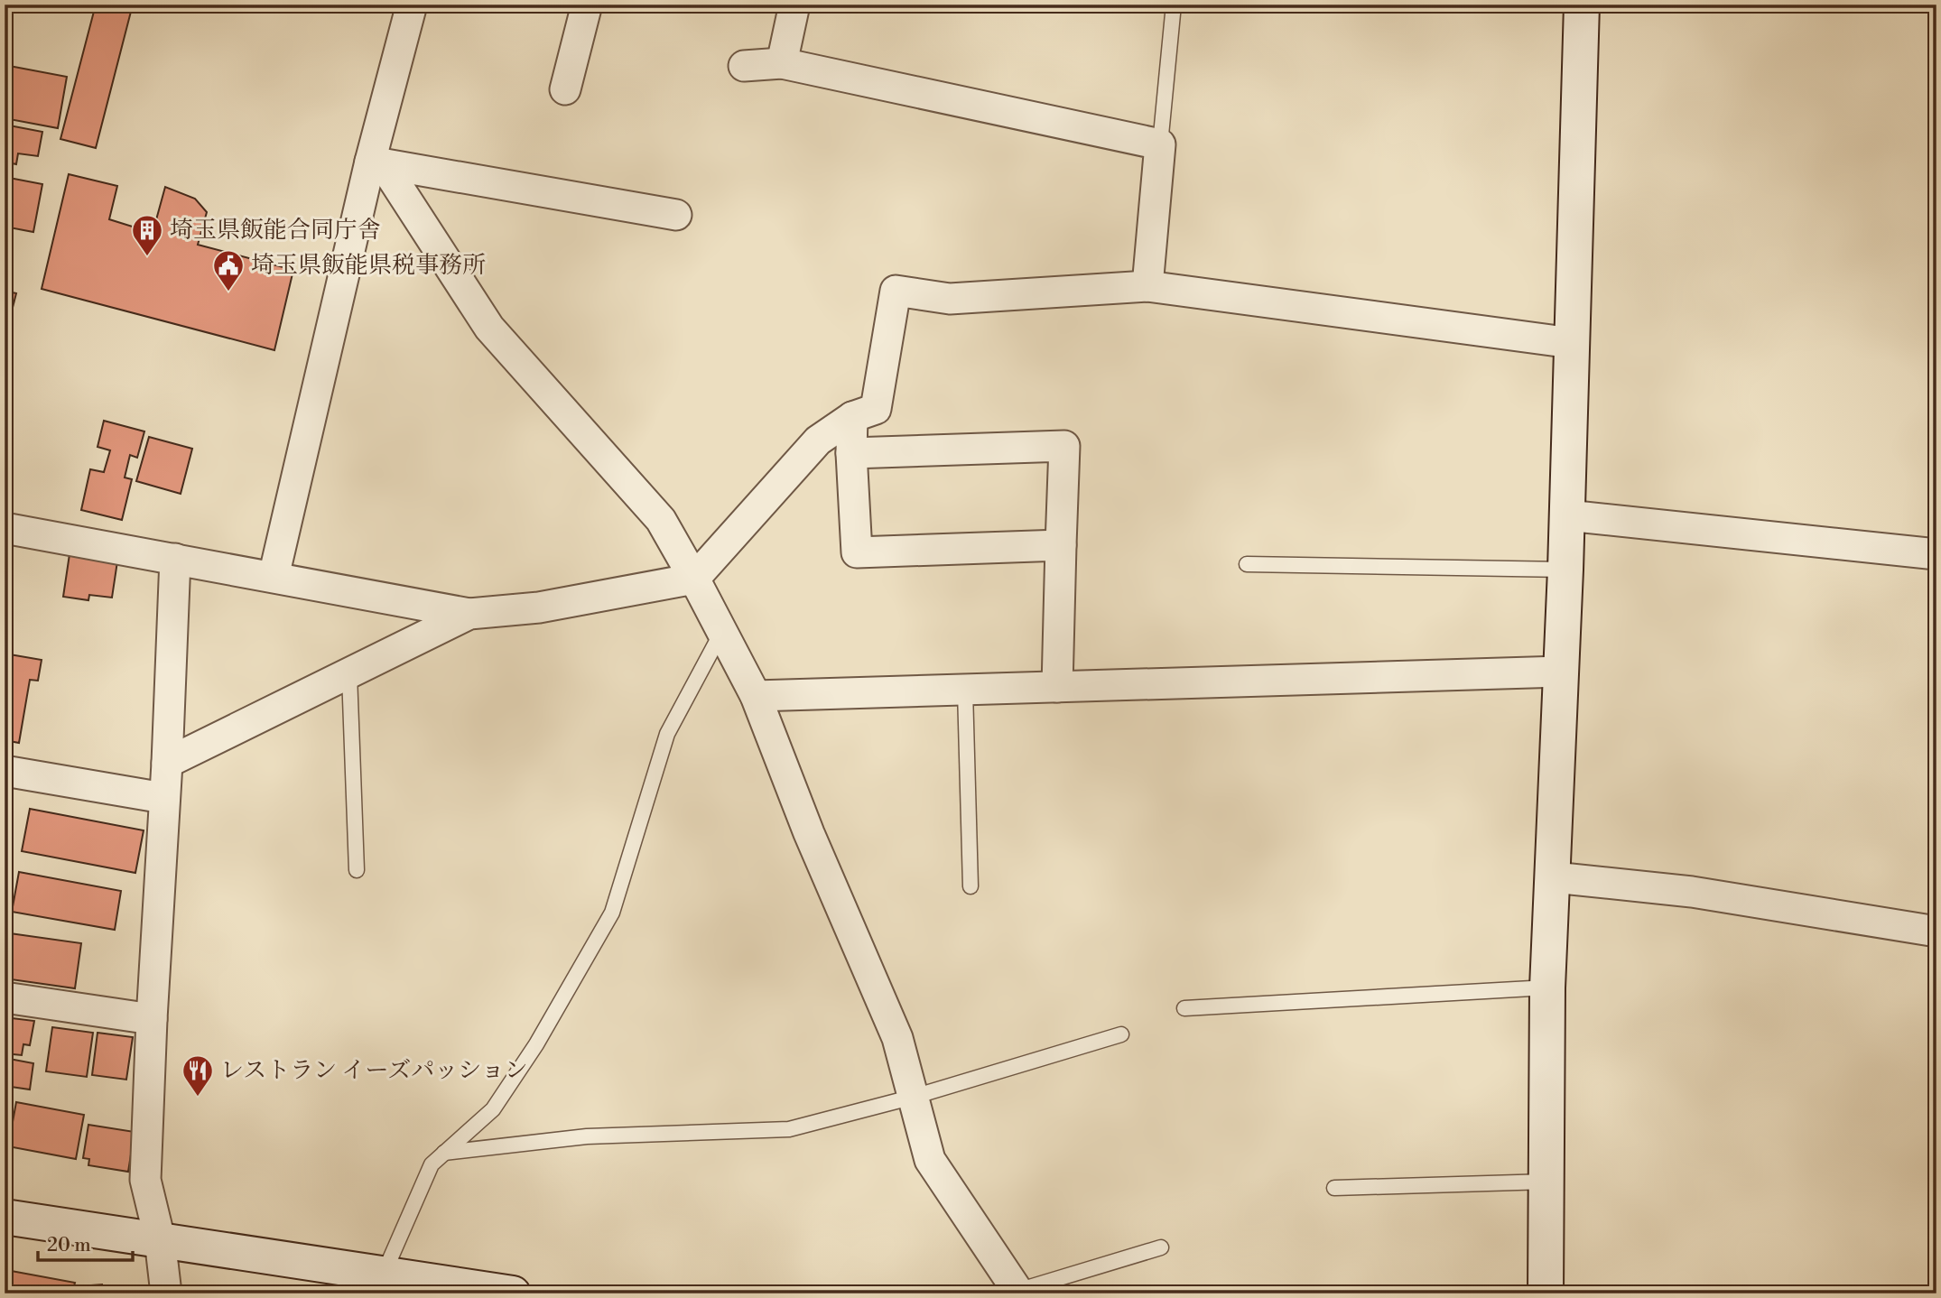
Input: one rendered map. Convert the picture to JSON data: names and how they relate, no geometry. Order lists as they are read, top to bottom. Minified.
{"places":{"building":["埼玉県飯能合同庁舎"],"public building":["埼玉県飯能県税事務所"],"restaurant":["レストラン イーズパッション"]},"scale_bar":"20 m"}
